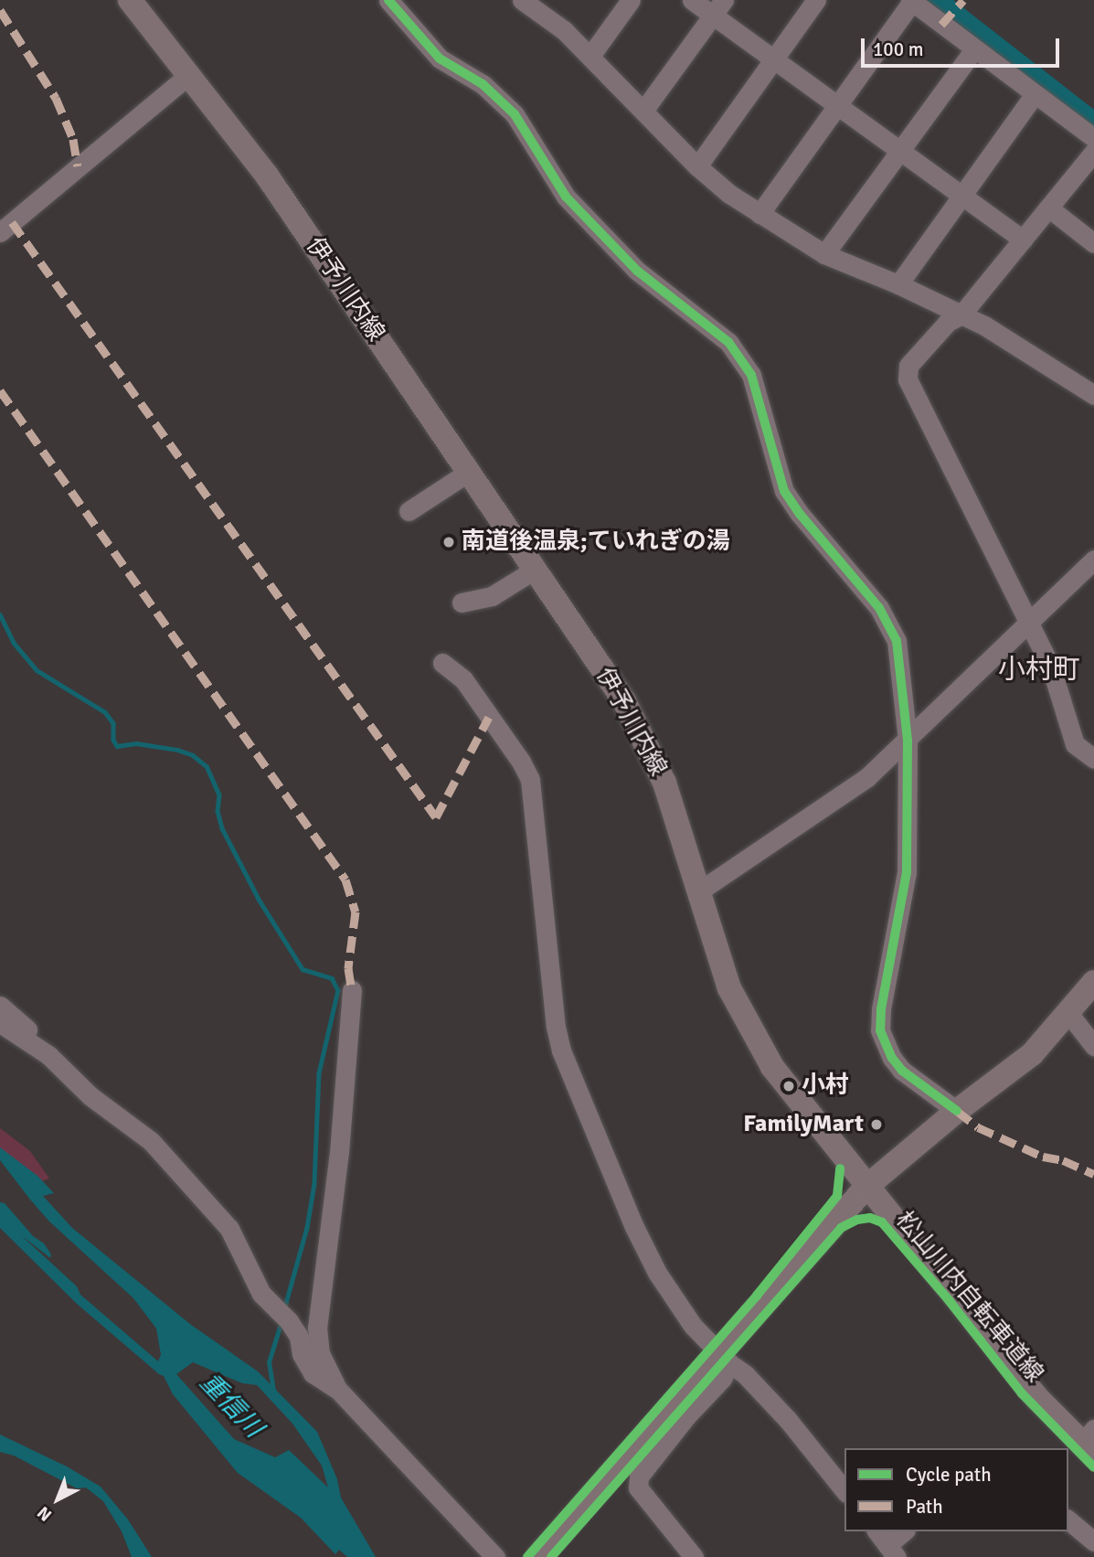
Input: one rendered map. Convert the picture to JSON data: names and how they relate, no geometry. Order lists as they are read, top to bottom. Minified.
{"streets":{"main road":["伊予川内線"],"cycle path":["松山川内自転車道線"]},"districts":["小村町"],"water":["重信川"],"places":["南道後温泉;ていれぎの湯","小村","FamilyMart"],"legend":["Cycle path","Path"],"scale_bar":"100 m","north":"bottom left"}
